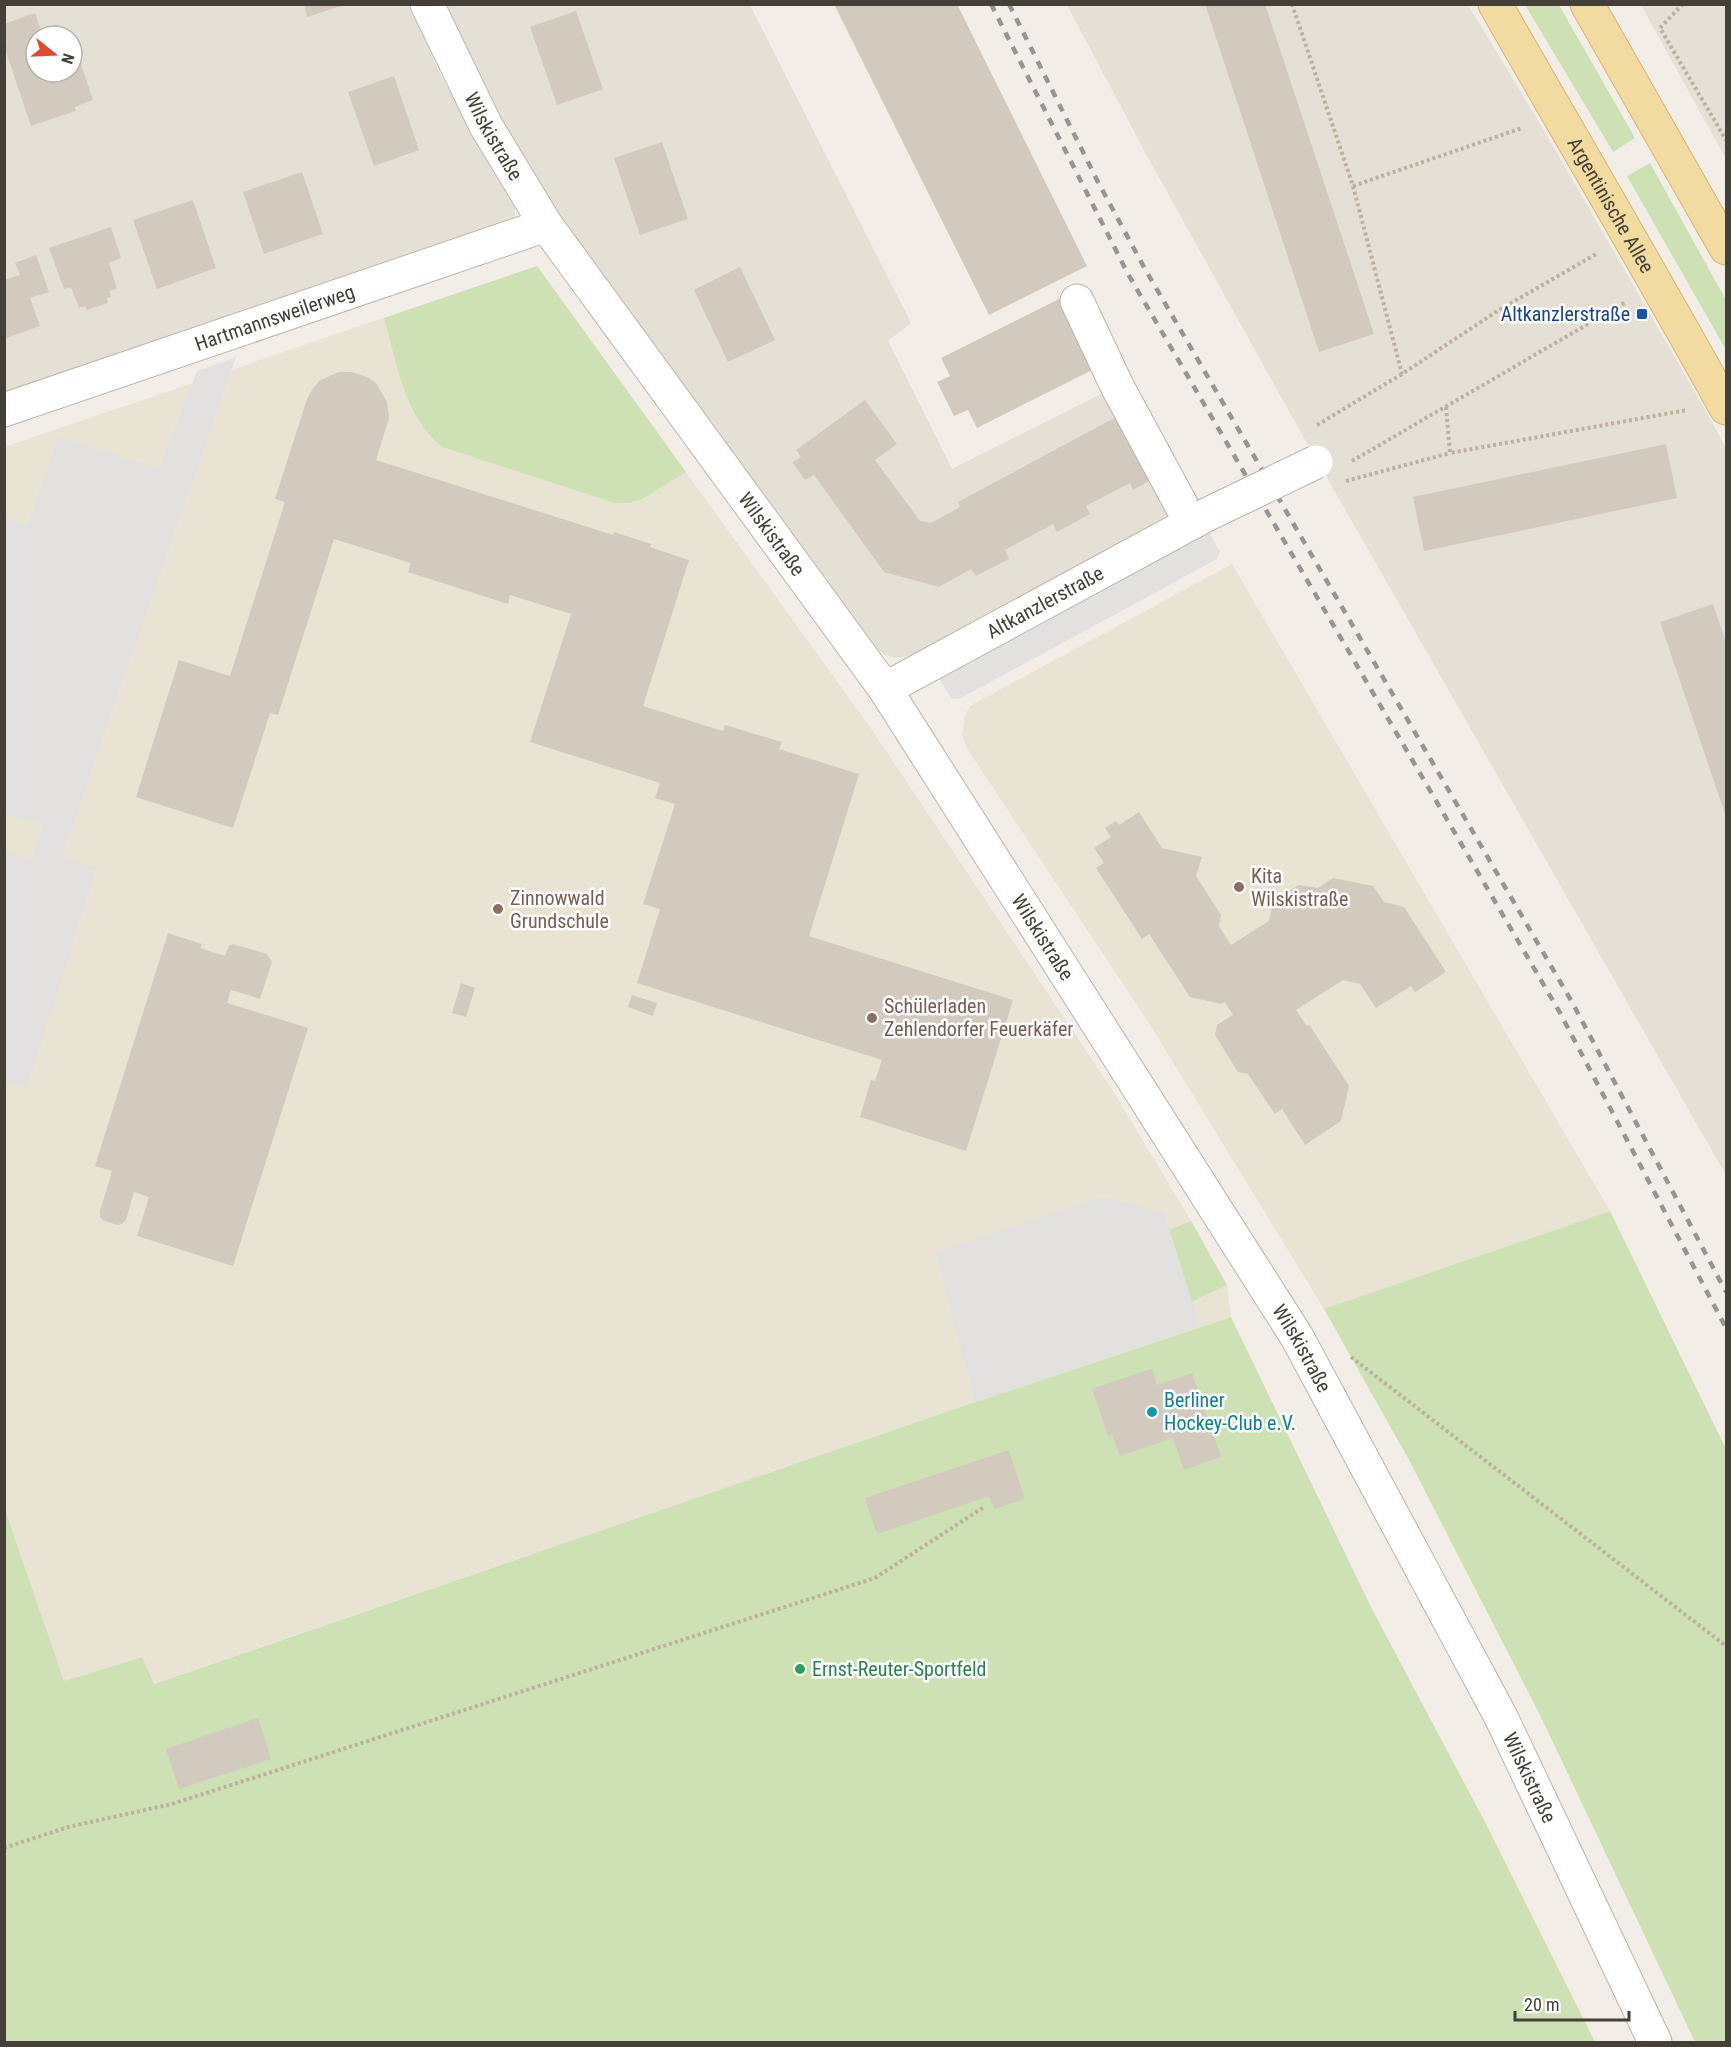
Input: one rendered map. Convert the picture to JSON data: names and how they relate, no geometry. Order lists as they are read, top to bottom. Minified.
{"streets":{"main road":["Argentinische Allee"],"street":["Wilskistraße","Hartmannsweilerweg","Altkanzlerstraße"]},"crossings":[["Wilskistraße","Hartmannsweilerweg"],["Wilskistraße","Altkanzlerstraße"]],"places":{"transit":["Altkanzlerstraße"],"other":["Kita Wilskistraße","Zinnowwald Grundschule","Schülerladen Zehlendorfer Feuerkäfer","Berliner Hockey-Club e.V.","Ernst-Reuter-Sportfeld"]},"scale_bar":"20 m","north":"right"}
